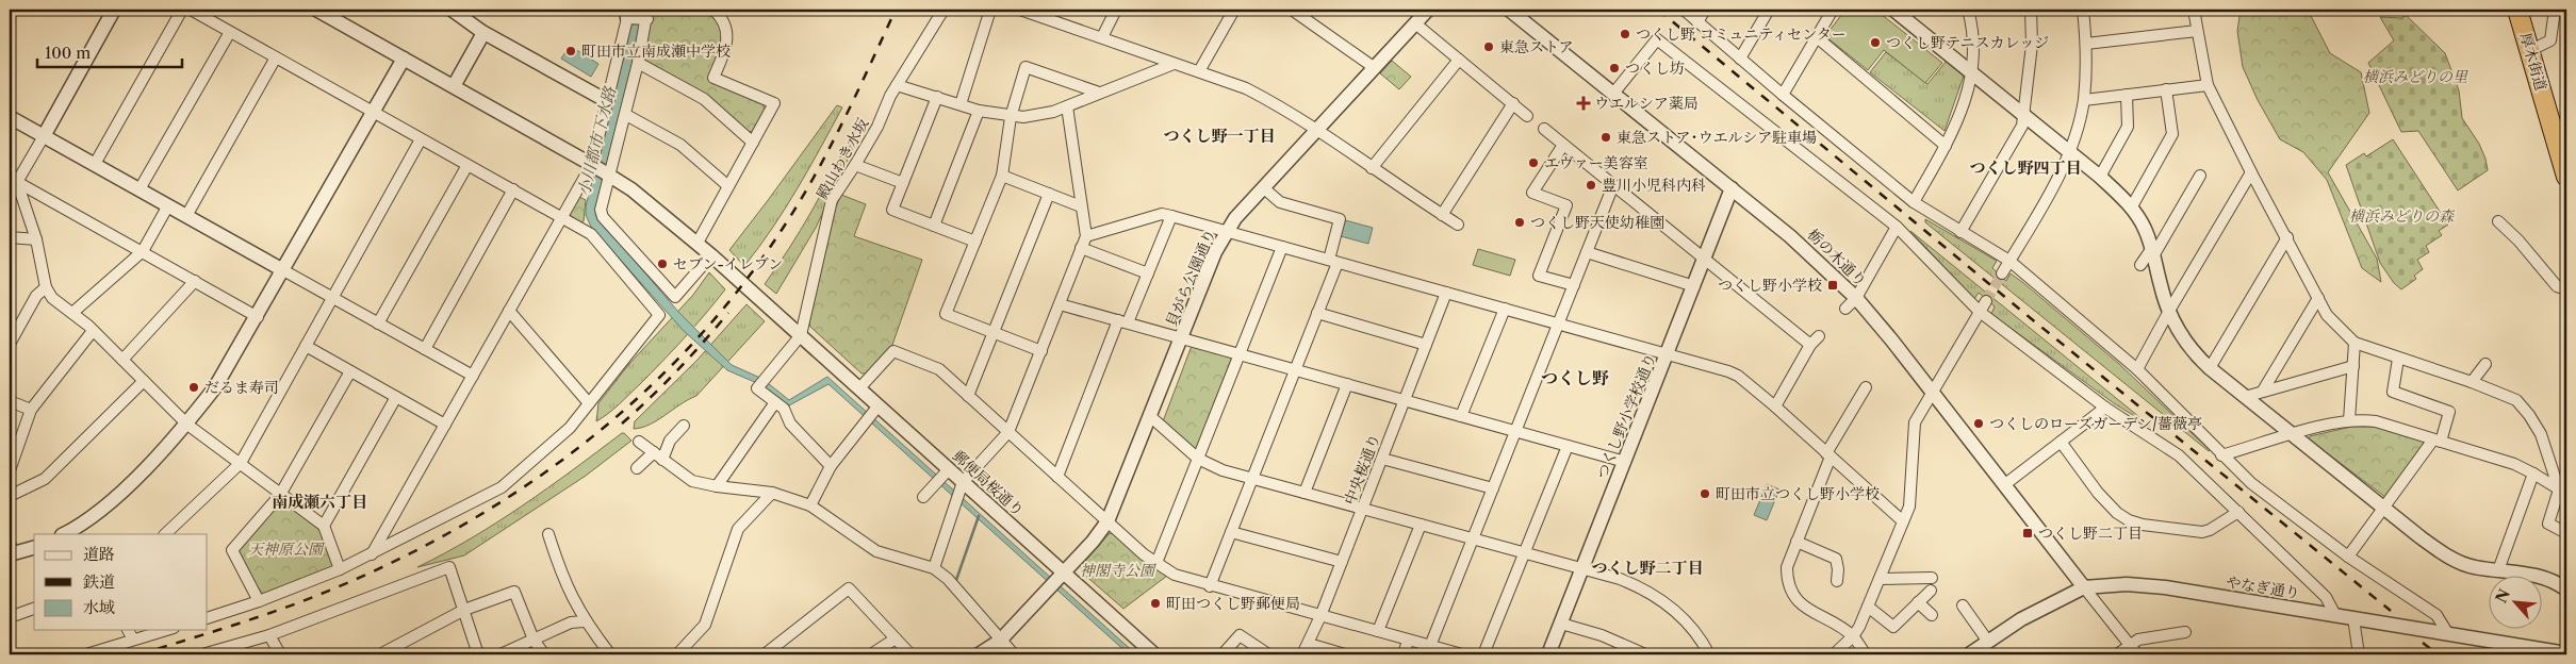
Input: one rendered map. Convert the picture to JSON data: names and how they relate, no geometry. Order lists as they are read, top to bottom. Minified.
{"streets":{"highway":["厚木街道"],"street":["殿山わき水坂","栃の木通り","貝がら公園通り","つくし野小学校通り","中央桜通り","郵便局桜通り","やなぎ通り"]},"crossings":[["殿山わき水坂","郵便局桜通り"],["栃の木通り","つくし野小学校通り"],["栃の木通り","やなぎ通り"],["貝がら公園通り","郵便局桜通り"]],"districts":["つくし野一丁目","つくし野四丁目","つくし野","南成瀬六丁目","つくし野二丁目"],"water":["小川都市下水路"],"parks":["横浜みどりの里","横浜みどりの森","天神原公園","神閣寺公園"],"places":{"other":["つくし野 コミュニティセンター","つくし野テニスカレッジ","東急ストア","町田市立南成瀬中学校","つくし坊","東急ストア･ウエルシア駐車場","エヴァー美容室","豊川小児科内科","つくし野天使幼稚園","セブン-イレブン","だるま寿司","つくしのローズガーデン/薔薇亭","町田市立つくし野小学校","町田つくし野郵便局"],"health":["ウエルシア薬局"],"transit":["つくし野小学校","つくし野二丁目"]},"legend":["道路","鉄道","水域"],"scale_bar":"100 m","north":"top left"}
